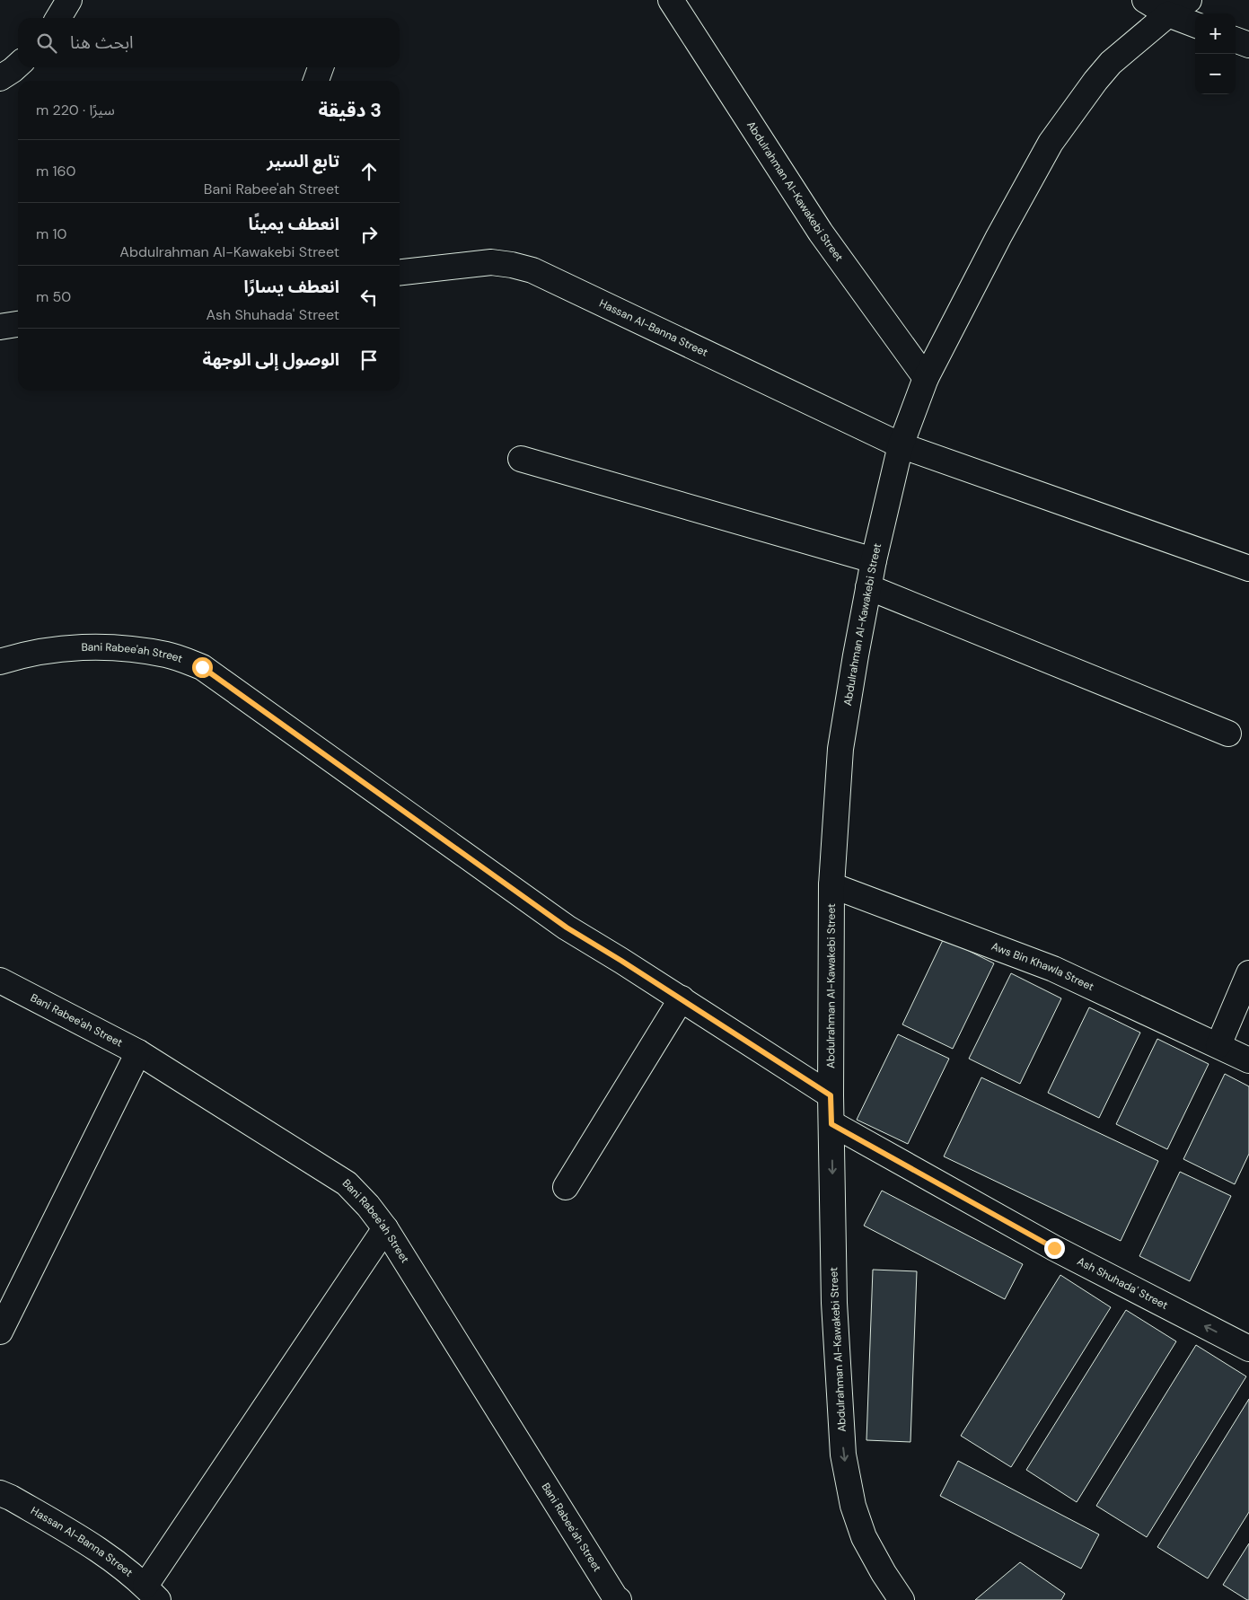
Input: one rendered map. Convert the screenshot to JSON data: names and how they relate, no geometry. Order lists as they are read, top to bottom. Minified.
{"streets":{"street":["Abdulrahman Al-Kawakebi Street","Hassan Al-Banna Street","Bani Rabee'ah Street","Aws Bin Khawla Street","Ash Shuhada' Street"]},"crossings":[["Abdulrahman Al-Kawakebi Street","Hassan Al-Banna Street"],["Abdulrahman Al-Kawakebi Street","Bani Rabee'ah Street"],["Abdulrahman Al-Kawakebi Street","Aws Bin Khawla Street"],["Abdulrahman Al-Kawakebi Street","Ash Shuhada' Street"]],"one_way":["Ash Shuhada' Street"],"page":{"map_buttons":["+","−"],"search":"ابحث هنا","heading":["3 دقيقة","سيرًا · 220 m"],"list":[["تابع السير","Bani Rabee'ah Street","160 m"],["انعطف يمينًا","Abdulrahman Al-Kawakebi Street","10 m"],["انعطف يسارًا","Ash Shuhada' Street","50 m"],"الوصول إلى الوجهة"]}}
